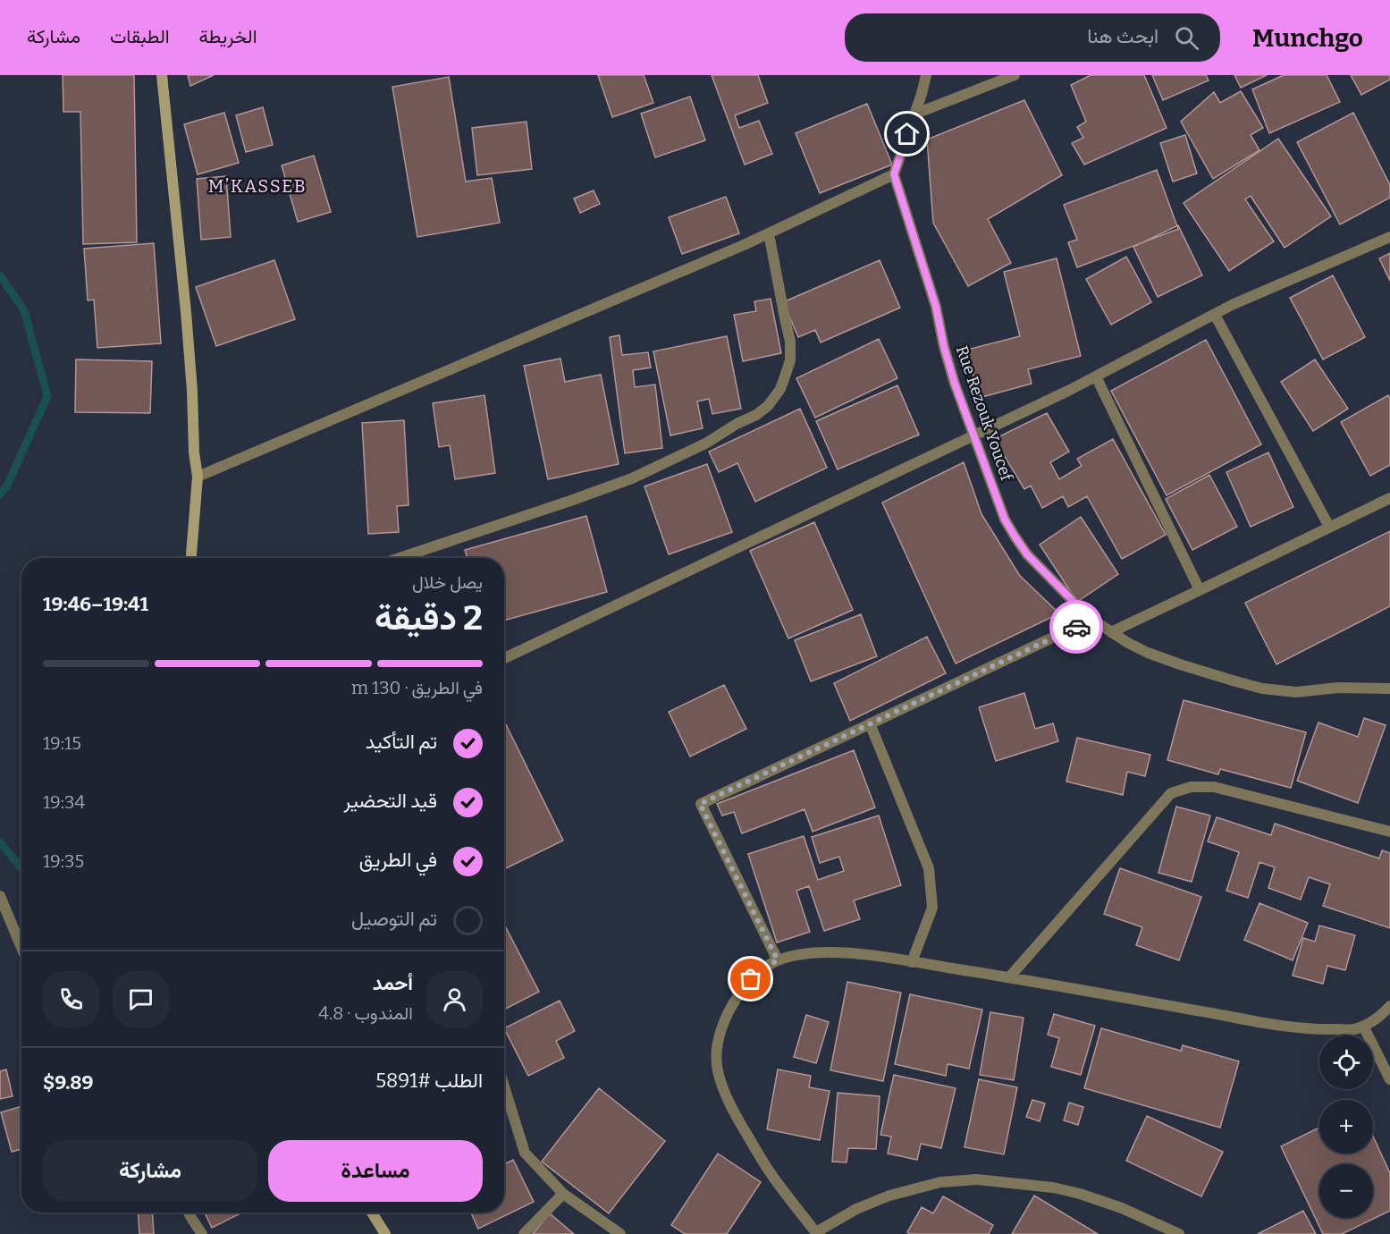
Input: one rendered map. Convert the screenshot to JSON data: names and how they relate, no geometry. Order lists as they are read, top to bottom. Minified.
{"streets":{"street":["Rue Rezouk Youcef"]},"districts":["M’KASSEB"],"page":{"header":"Munchgo","search":"ابحث هنا","nav":["الخريطة","الطبقات","مشاركة"],"heading":["2 دقيقة","يصل خلال","19:41–19:46"],"panel":["أحمد","المندوب · 4.8","الطلب #5891","$9.89"],"bar":"في الطريق · 130 m","list":[["تم التأكيد","19:15"],["قيد التحضير","19:34"],["في الطريق","19:35"],"تم التوصيل"],"map_buttons":["+","−"],"buttons":["مساعدة","مشاركة"]}}
